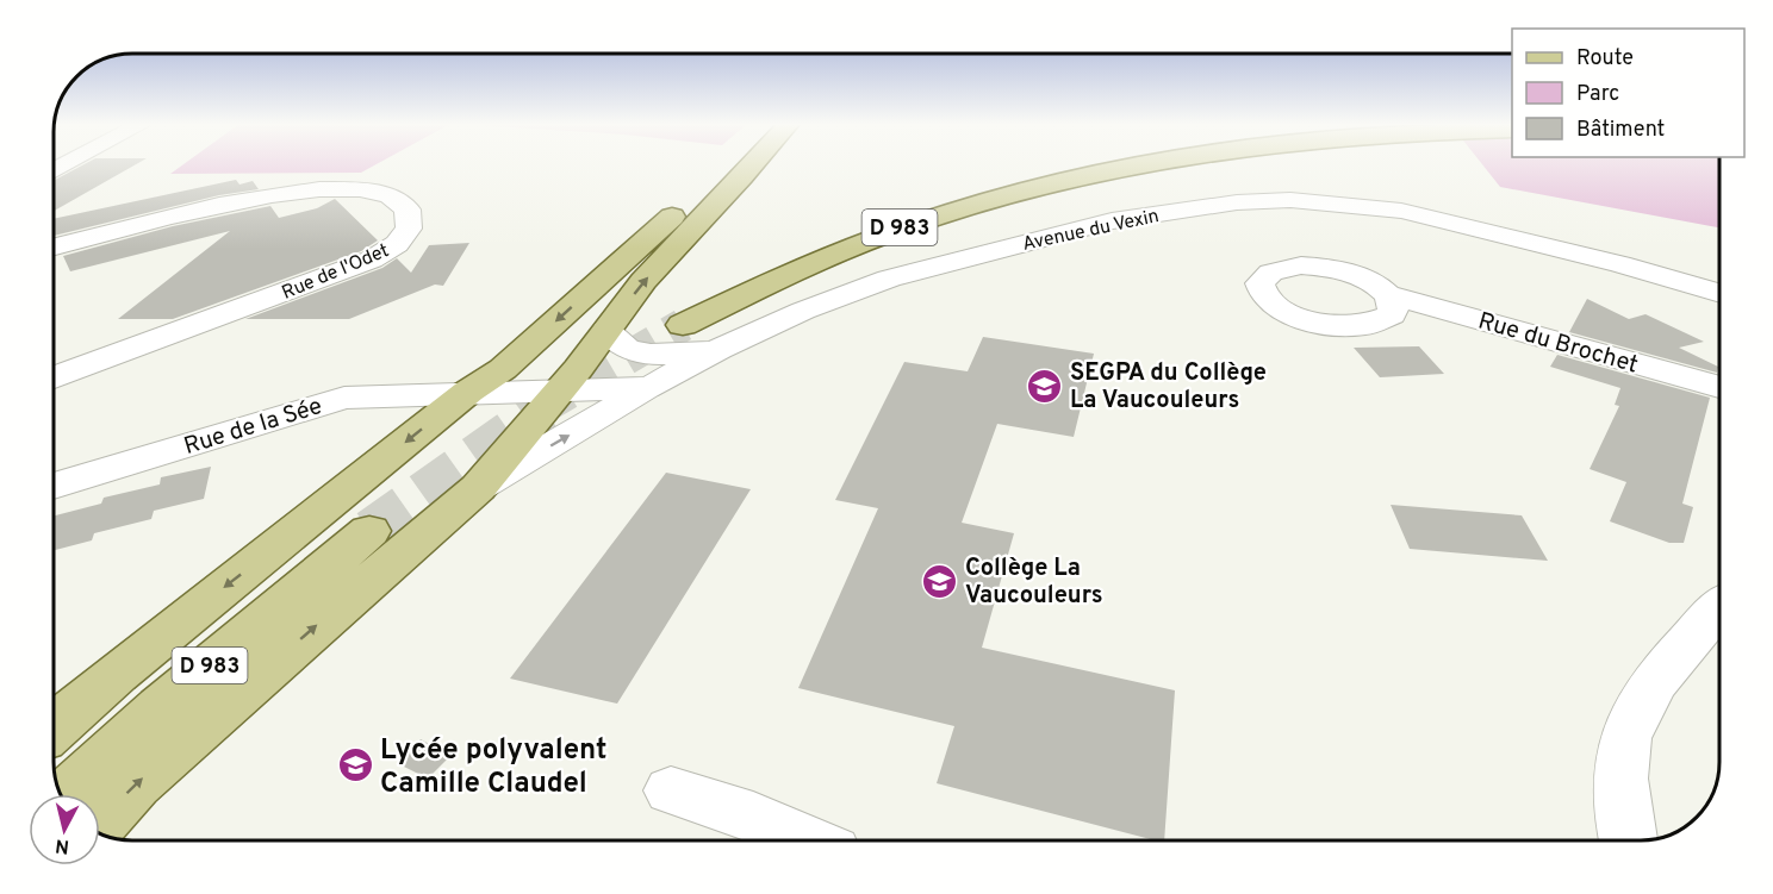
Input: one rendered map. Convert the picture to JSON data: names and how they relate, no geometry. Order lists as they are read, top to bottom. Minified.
{"streets":{"main road":["D 983"],"street":["Avenue du Vexin","Rue de l'Odet","Rue du Brochet","Rue de la Sée"]},"crossings":[["Avenue du Vexin","Rue de la Sée"]],"places":{"school or university":["SEGPA du Collège La Vaucouleurs","Collège La Vaucouleurs","Lycée polyvalent Camille Claudel"]},"legend":["Route","Parc","Bâtiment"],"north":"bottom"}
